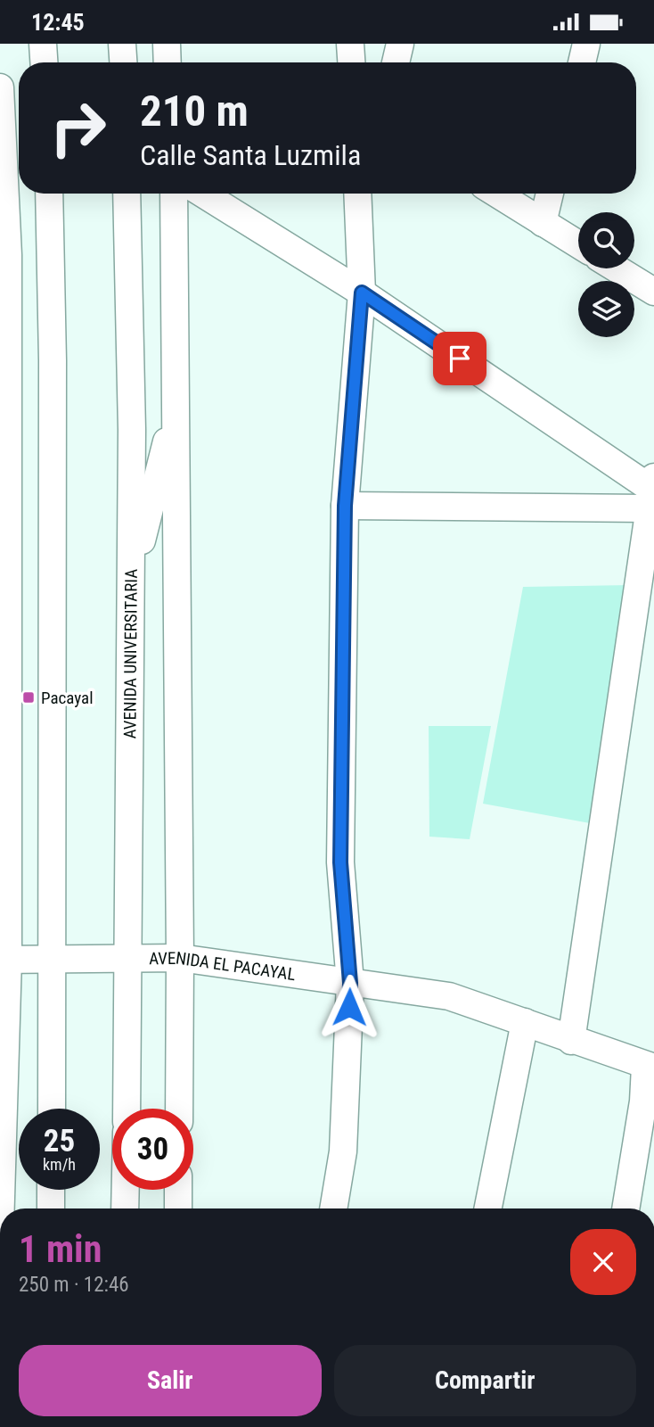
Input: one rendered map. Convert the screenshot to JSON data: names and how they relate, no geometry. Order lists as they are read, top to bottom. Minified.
{"streets":{"street":["AVENIDA UNIVERSITARIA","AVENIDA EL PACAYAL"]},"crossings":[["AVENIDA UNIVERSITARIA","AVENIDA EL PACAYAL"]],"places":{"transit":["Pacayal"]},"page":{"status":"12:45","turn":["210 m","Calle Santa Luzmila"],"speed":"25 km/h","limit":"30","heading":["1 min","250 m · 12:46"],"buttons":["Salir","Compartir"]}}
